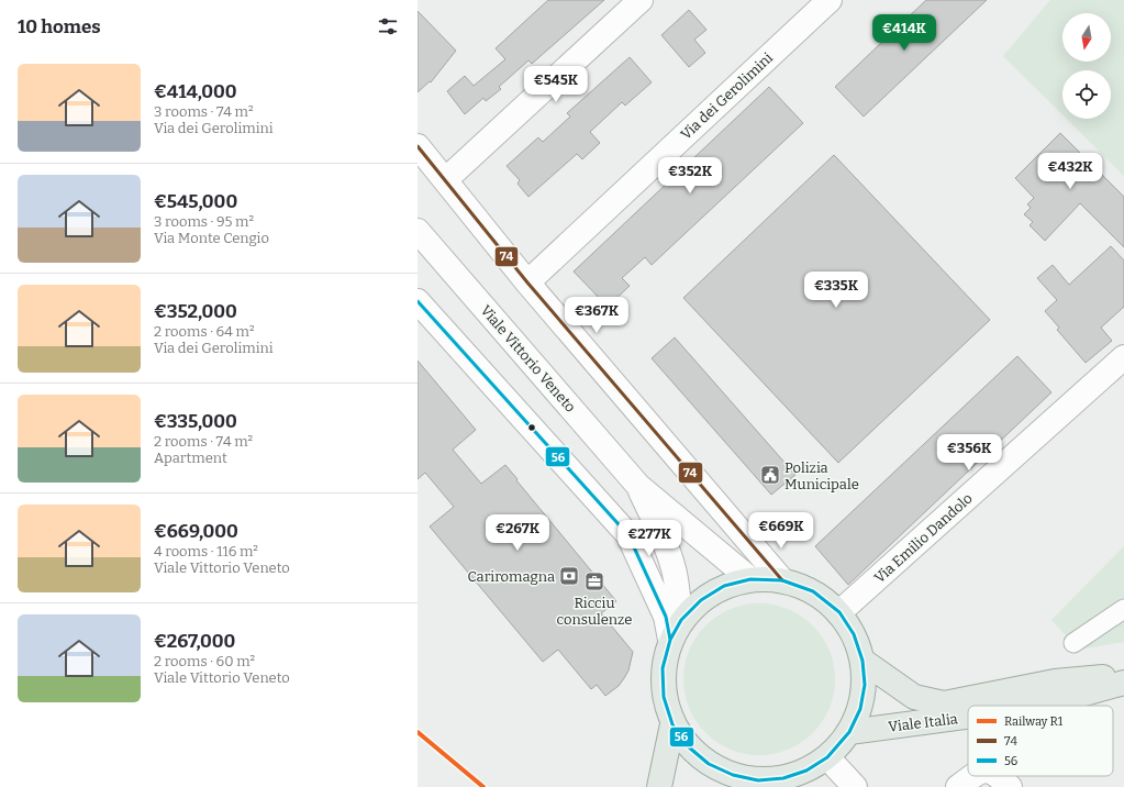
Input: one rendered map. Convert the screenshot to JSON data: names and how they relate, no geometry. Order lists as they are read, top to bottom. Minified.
{"streets":{"main road":["Viale Italia"],"street":["Via dei Gerolimini","Viale Vittorio Veneto","Via Emilio Dandolo"]},"places":{"public building":["Polizia Municipale"],"bank":["Cariromagna"],"office":["Ricciu consulenze"]},"lines":["transit line 74","transit line 56","rail line R1"],"legend":["Railway R1","74","56"],"north":"bottom","page":{"heading":"10 homes","price":["€414K","€545K","€432K","€352K","€335K","€367K","€356K","€669K","€267K","€277K"],"list":[{"name":"€414,000","note":"3 rooms · 74 m² · Via dei Gerolimini"},{"name":"€545,000","note":"3 rooms · 95 m² · Via Monte Cengio"},{"name":"€352,000","note":"2 rooms · 64 m² · Via dei Gerolimini"},{"name":"€335,000","note":"2 rooms · 74 m² · Apartment"},{"name":"€669,000","note":"4 rooms · 116 m² · Viale Vittorio Veneto"},{"name":"€267,000","note":"2 rooms · 60 m² · Viale Vittorio Veneto"}]}}
